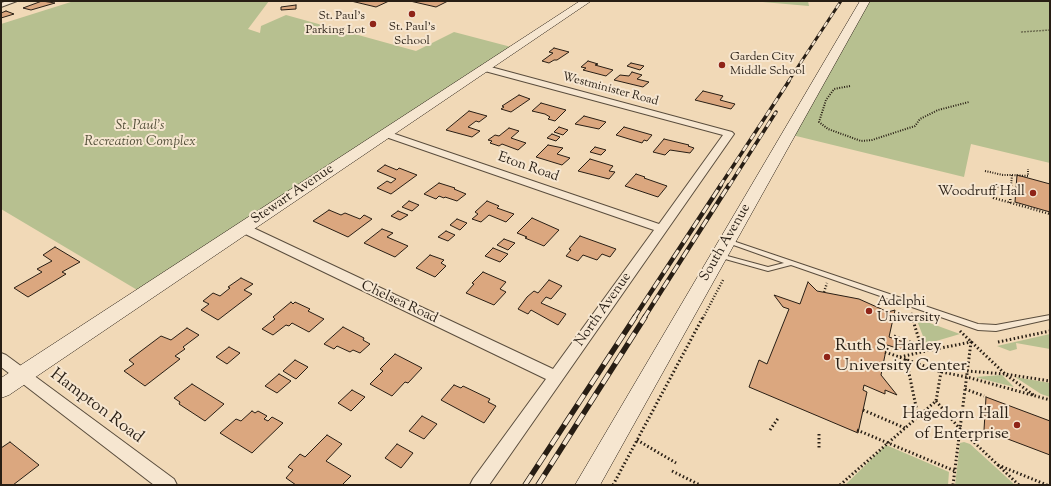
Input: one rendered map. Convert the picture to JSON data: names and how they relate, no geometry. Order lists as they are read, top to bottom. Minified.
{"streets":{"street":["Westminister Road","Eton Road","Stewart Avenue","South Avenue","Chelsea Road","North Avenue","Hampton Road"]},"crossings":[["Westminister Road","Stewart Avenue"],["Westminister Road","North Avenue"],["Eton Road","Stewart Avenue"],["Eton Road","North Avenue"],["Stewart Avenue","Chelsea Road"],["Stewart Avenue","Hampton Road"],["Chelsea Road","North Avenue"]],"parks":["St. Paul's Recreation Complex"],"places":["St. Paul's School","St. Paul's Parking Lot","Garden City Middle School","Woodruff Hall","Adelphi University","Ruth S. Harley University Center","Hagedorn Hall of Enterprise"]}
